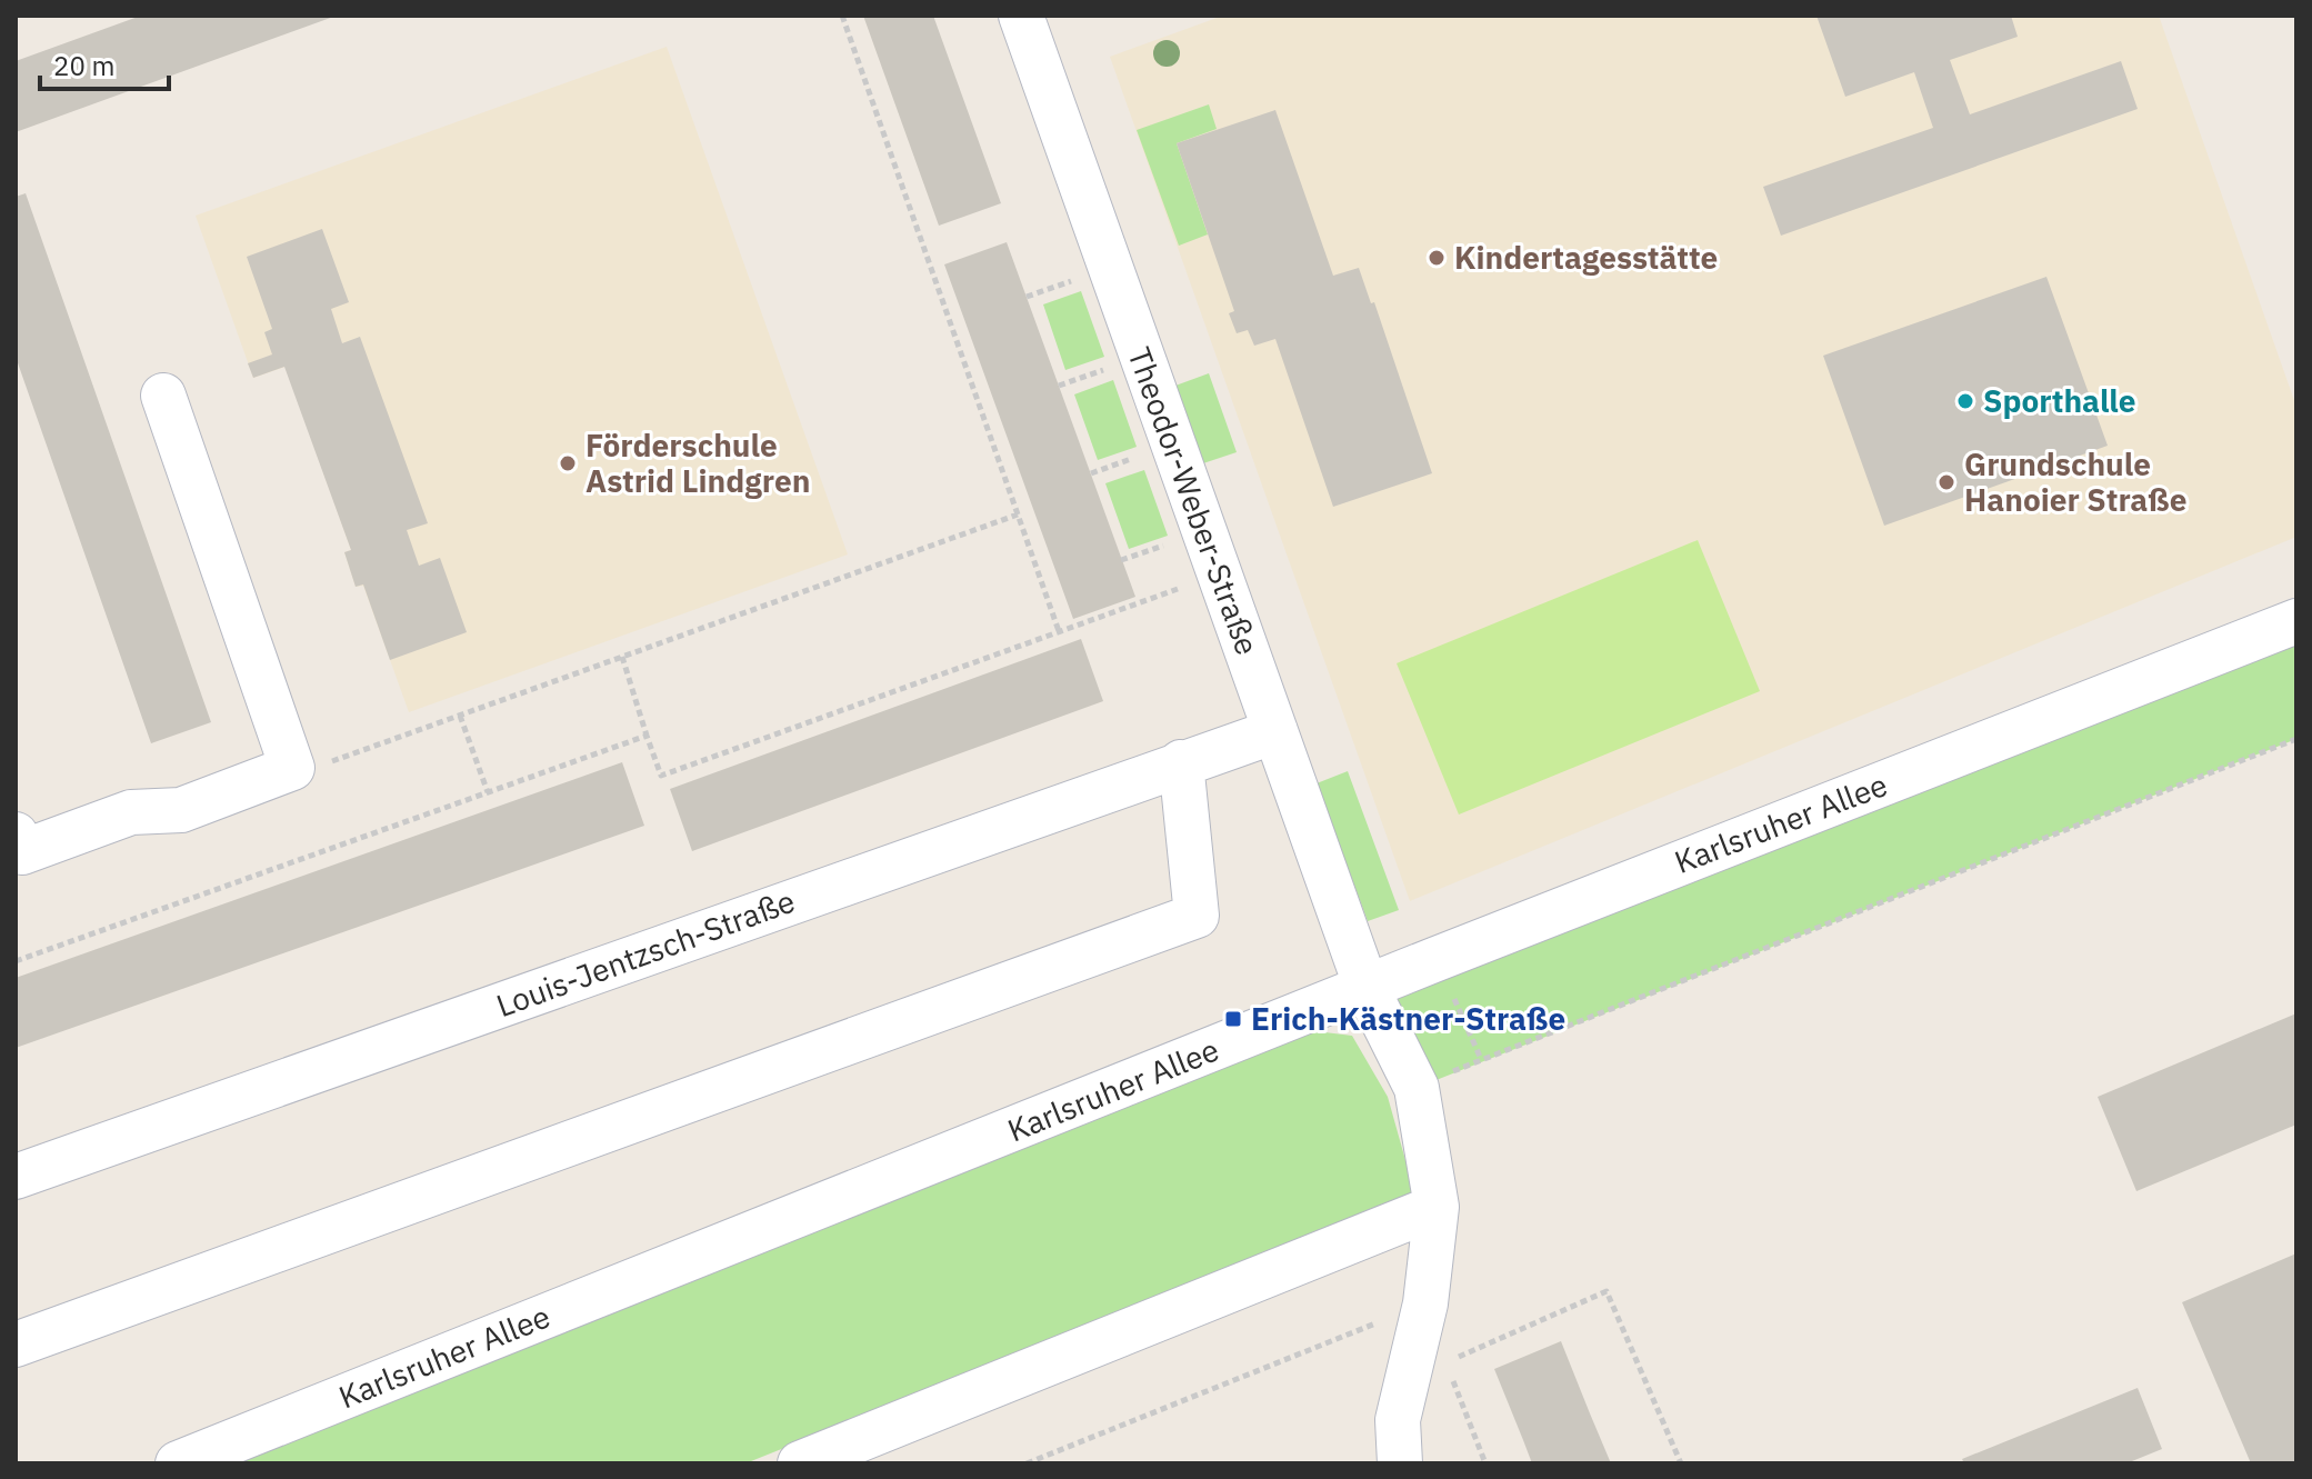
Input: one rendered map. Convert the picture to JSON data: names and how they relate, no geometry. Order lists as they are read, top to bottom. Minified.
{"streets":{"street":["Theodor-Weber-Straße","Karlsruher Allee","Louis-Jentzsch-Straße"]},"crossings":[["Theodor-Weber-Straße","Karlsruher Allee"],["Theodor-Weber-Straße","Louis-Jentzsch-Straße"]],"places":{"other":["Kindertagesstätte","Sporthalle","Förderschule Astrid Lindgren","Grundschule Hanoier Straße"],"transit":["Erich-Kästner-Straße"]},"scale_bar":"20 m"}
